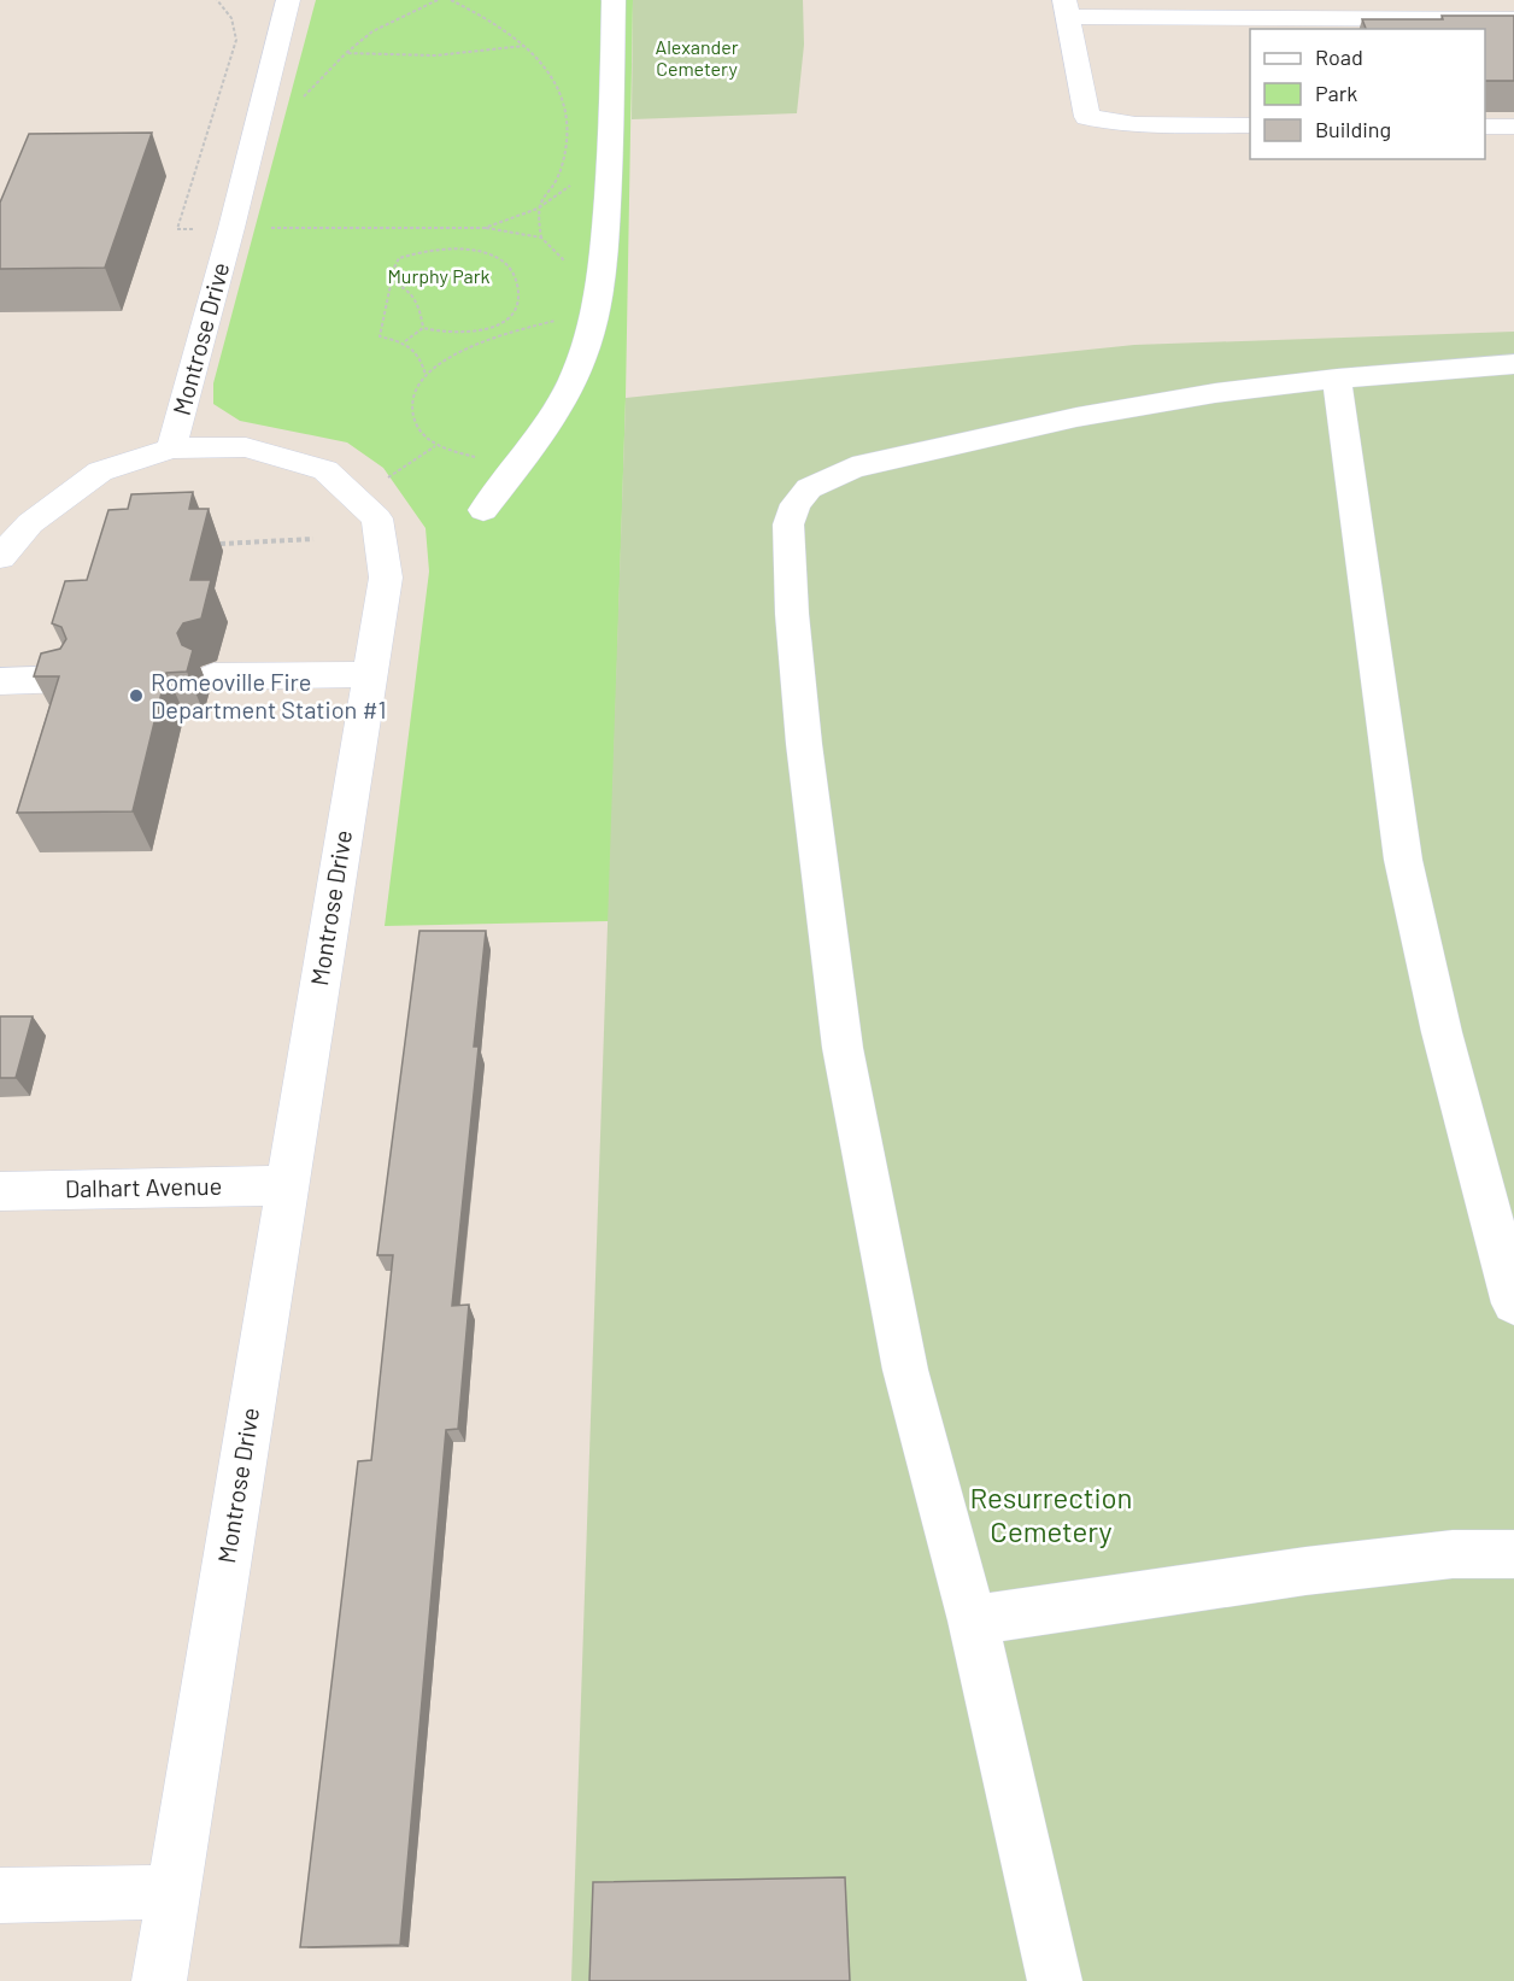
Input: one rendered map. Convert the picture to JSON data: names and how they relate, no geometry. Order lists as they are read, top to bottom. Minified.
{"streets":{"street":["Montrose Drive","Dalhart Avenue"]},"crossings":[["Montrose Drive","Dalhart Avenue"]],"parks":["Alexander Cemetery","Murphy Park","Resurrection Cemetery"],"places":["Romeoville Fire Department Station #1"],"legend":["Road","Park","Building"]}
